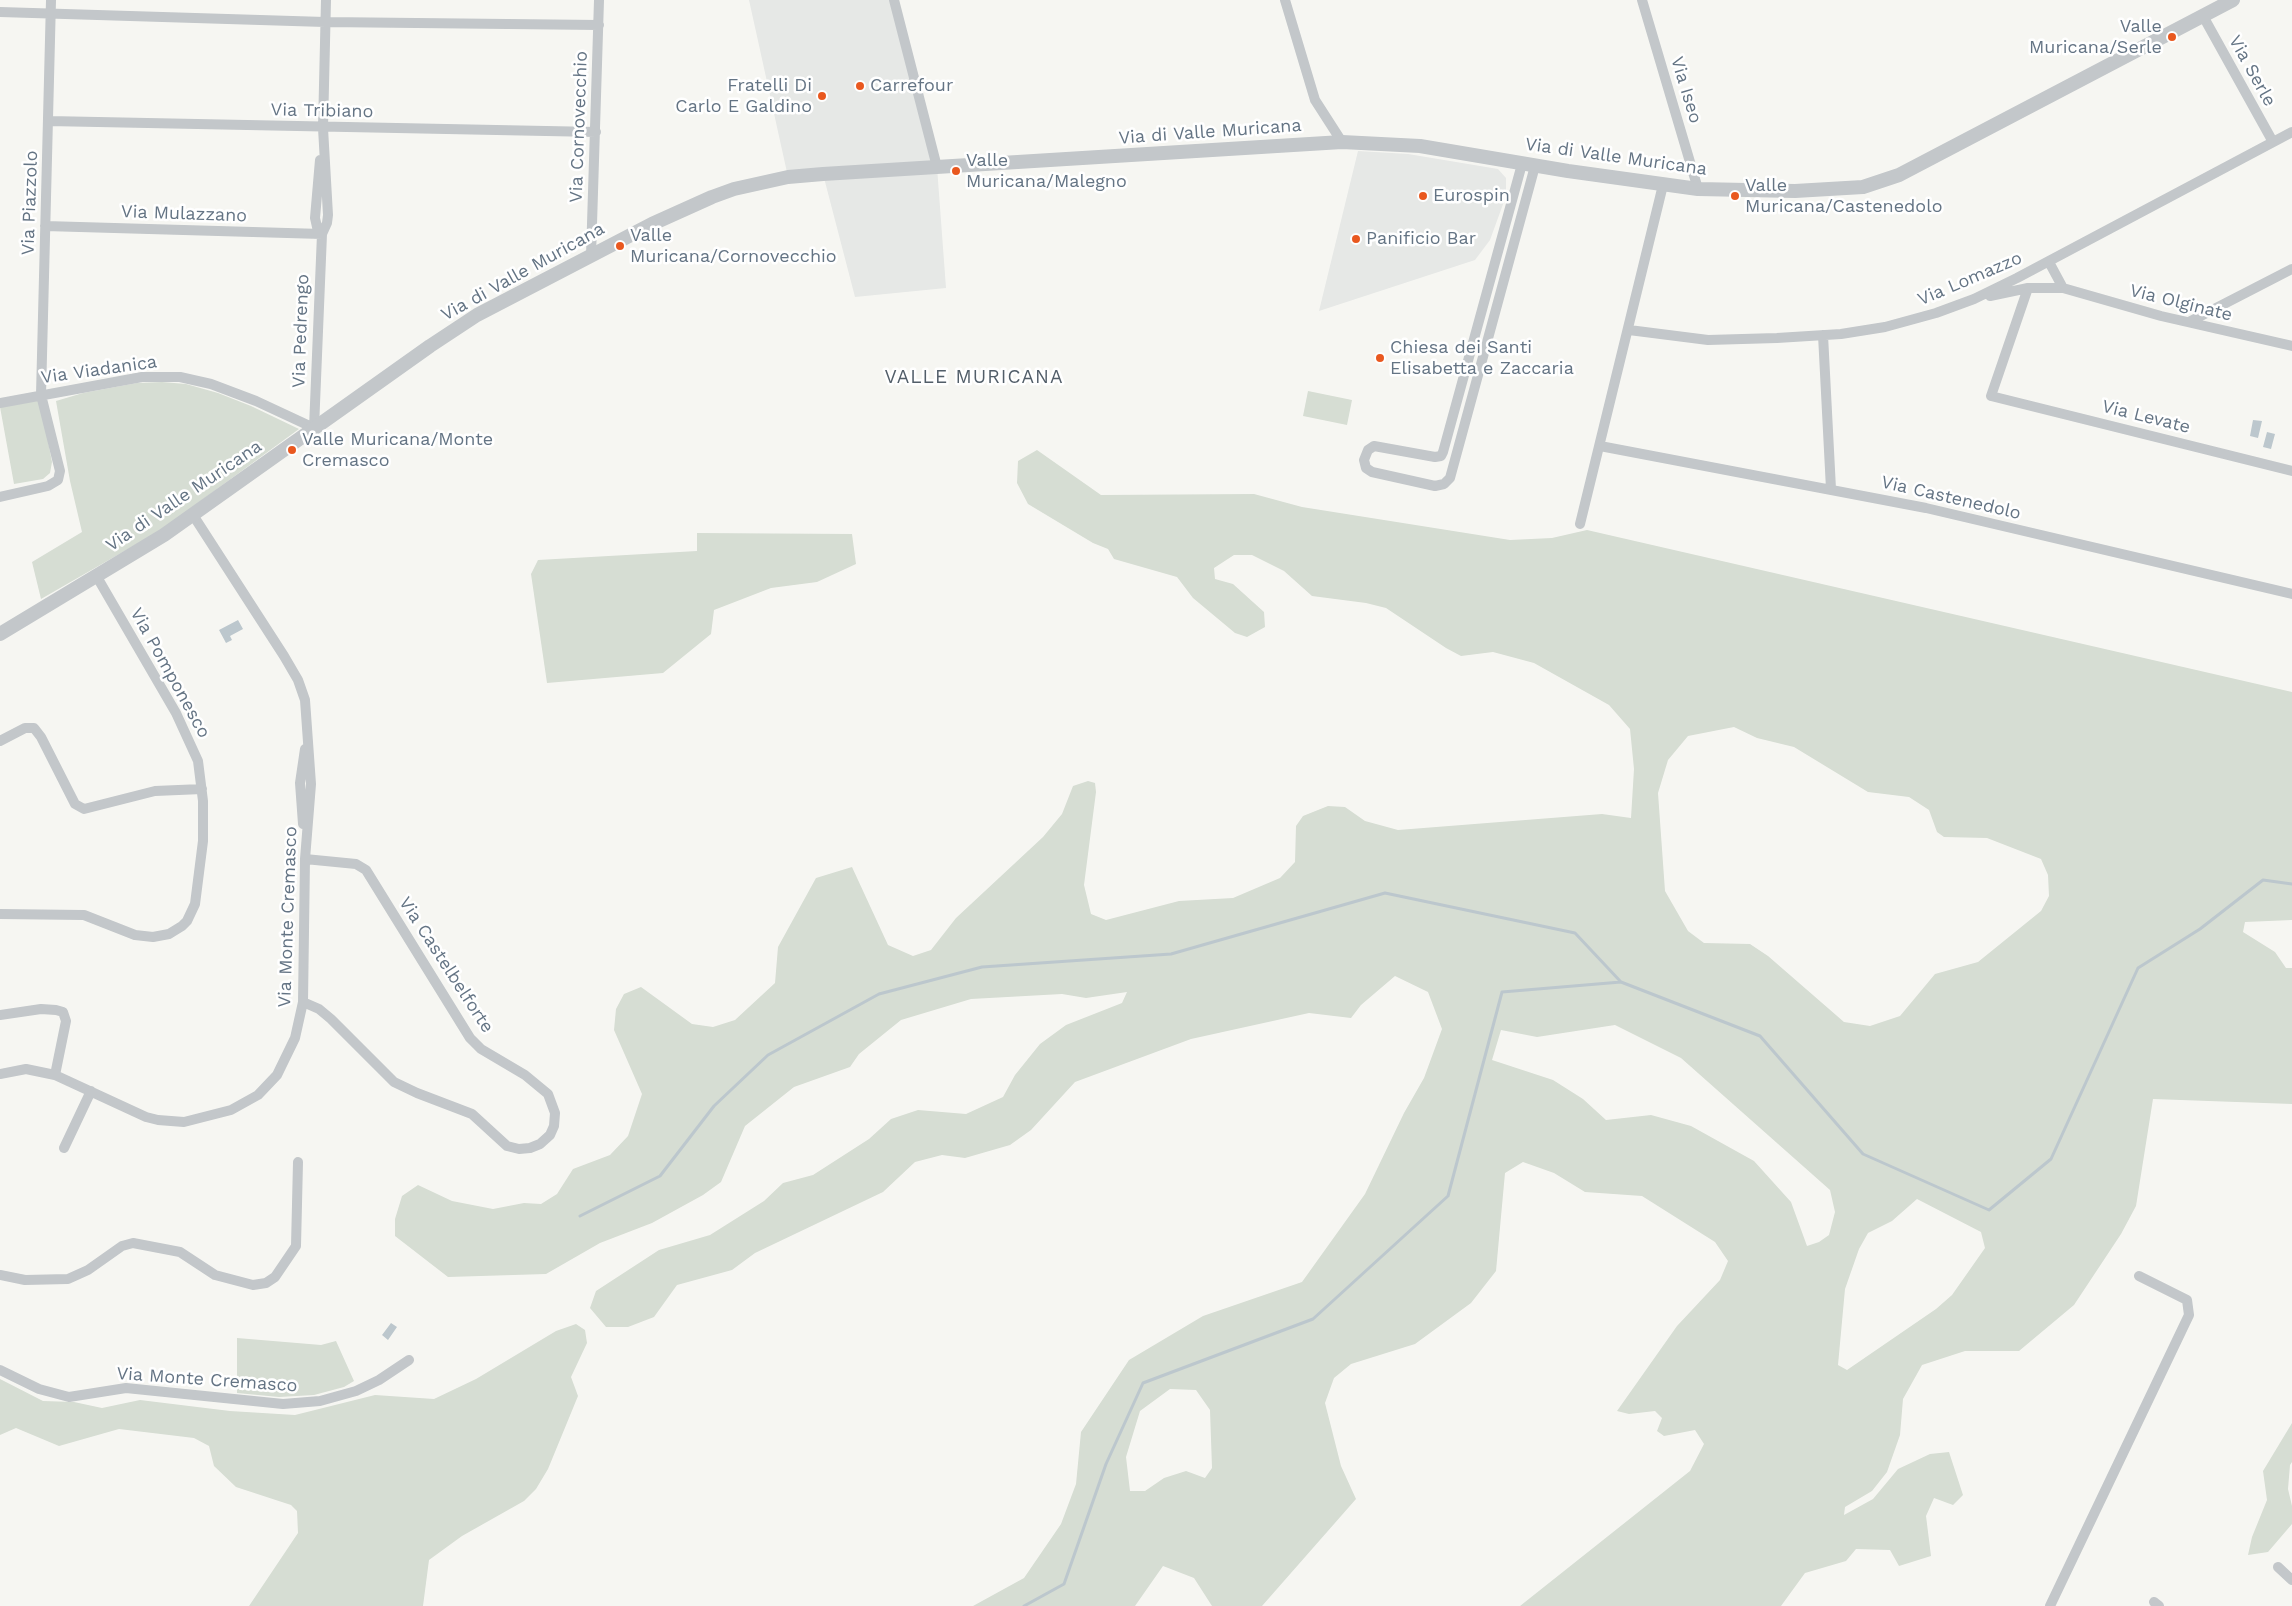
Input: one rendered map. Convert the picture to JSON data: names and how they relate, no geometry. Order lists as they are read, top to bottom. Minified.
{"streets":{"street":["Via Serle","Via Iseo","Via Tribiano","Via Cornovecchio","Via di Valle Muricana","Via Piazzolo","Via Mulazzano","Via Lomazzo","Via Olginate","Via Pedrengo","Via Viadanica","Via Levate","Via Castenedolo","Via Pomponesco","Via Monte Cremasco","Via Castelbelforte"]},"crossings":[["Via Serle","Via di Valle Muricana"],["Via Serle","Via Lomazzo"],["Via Iseo","Via di Valle Muricana"],["Via Tribiano","Via Cornovecchio"],["Via Tribiano","Via Piazzolo"],["Via Tribiano","Via Pedrengo"],["Via Cornovecchio","Via di Valle Muricana"],["Via di Valle Muricana","Via Pedrengo"],["Via di Valle Muricana","Via Viadanica"],["Via di Valle Muricana","Via Pomponesco"],["Via di Valle Muricana","Via Monte Cremasco"],["Via Piazzolo","Via Mulazzano"],["Via Piazzolo","Via Viadanica"],["Via Mulazzano","Via Pedrengo"],["Via Lomazzo","Via Olginate"],["Via Olginate","Via Levate"],["Via Pedrengo","Via Viadanica"],["Via Monte Cremasco","Via Castelbelforte"]],"districts":["VALLE MURICANA"],"places":["Valle Muricana/Serle","Carrefour","Fratelli Di Carlo E Galdino","Valle Muricana/Malegno","Eurospin","Valle Muricana/Castenedolo","Panificio Bar","Valle Muricana/Cornovecchio","Chiesa dei Santi Elisabetta e Zaccaria","Valle Muricana/Monte Cremasco"]}
